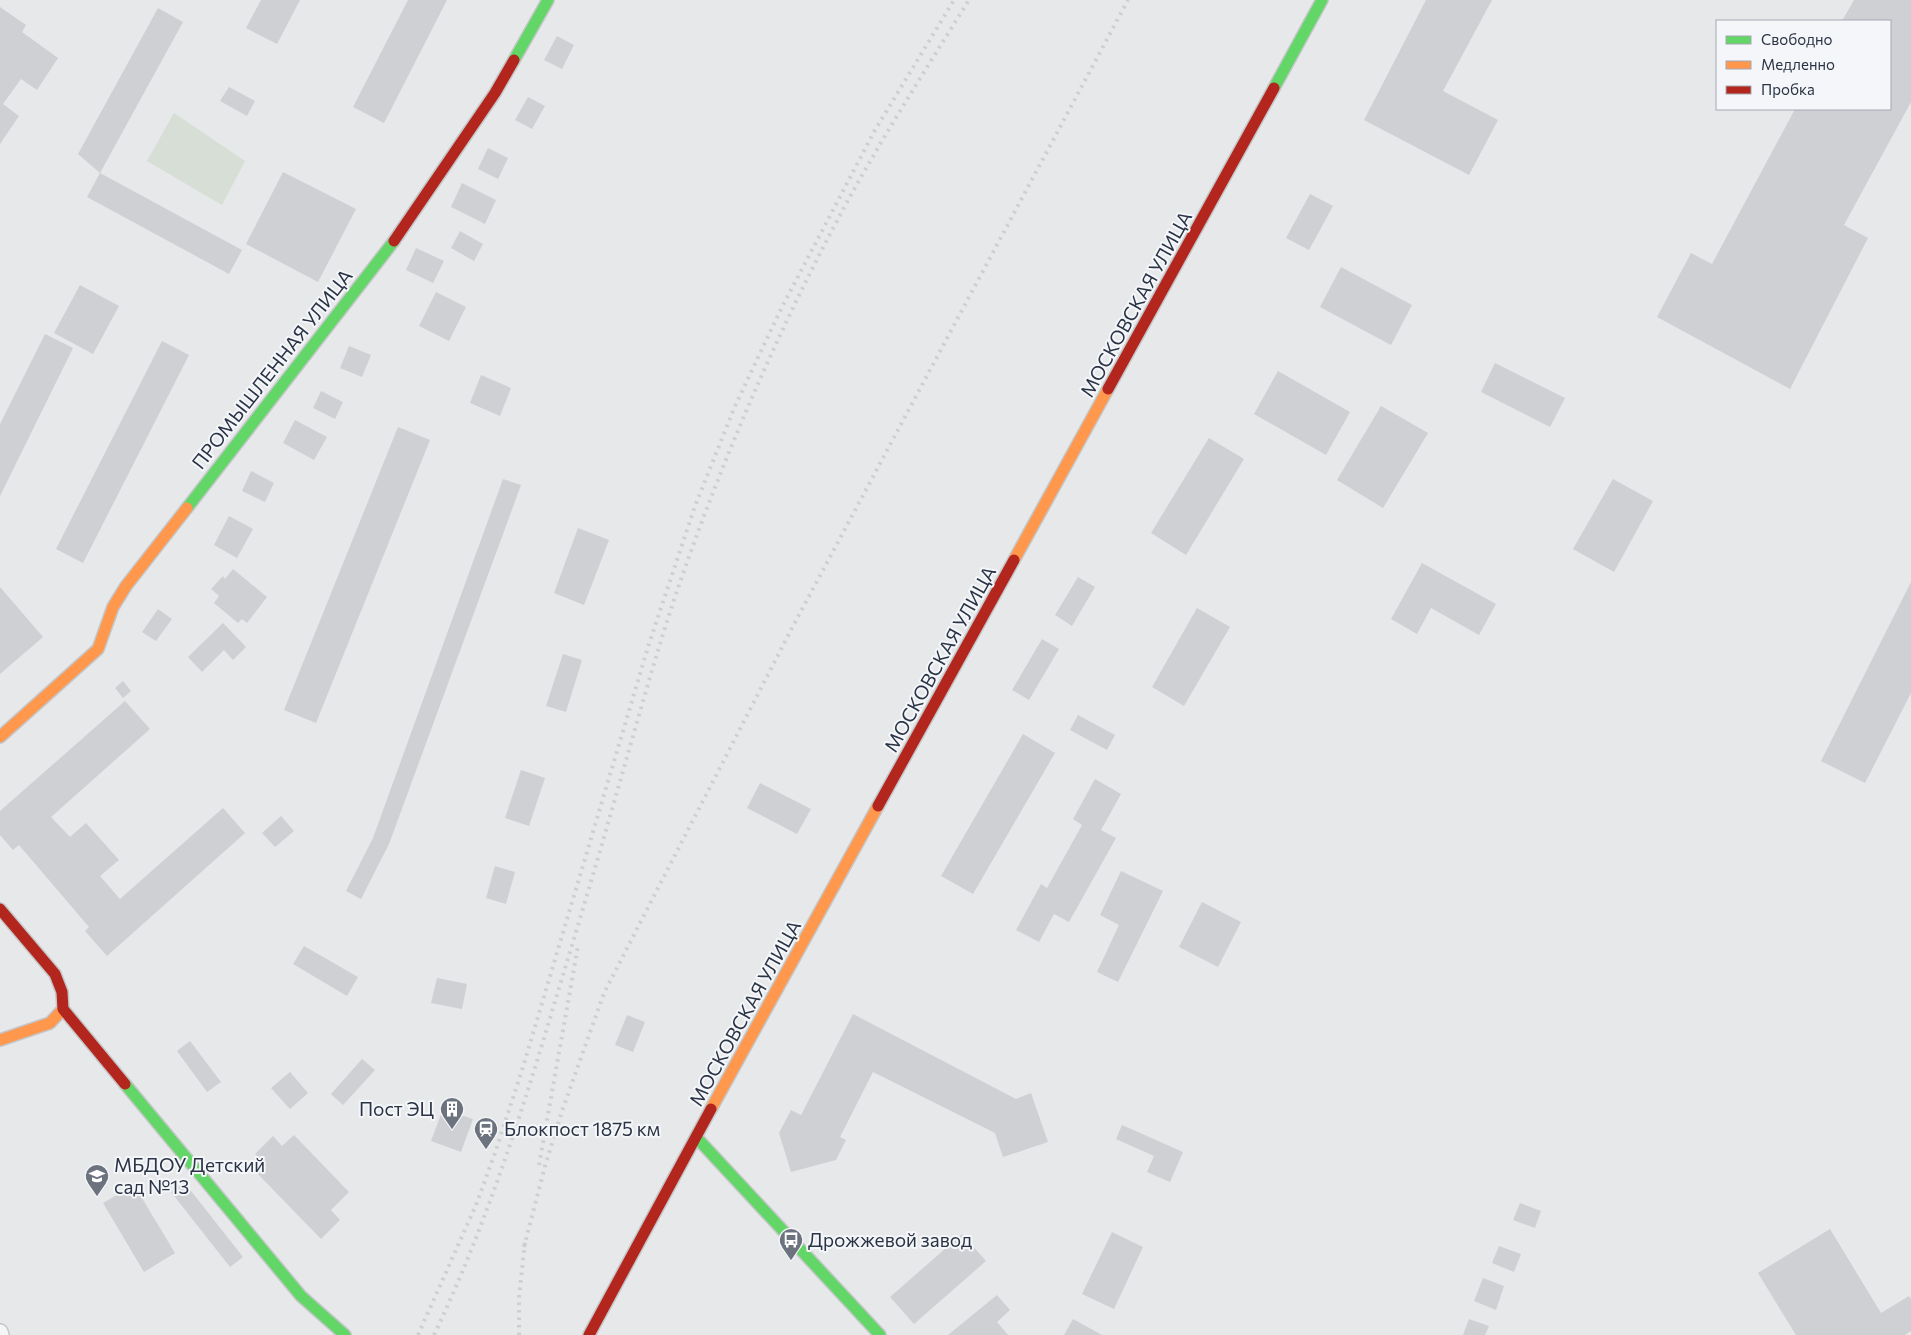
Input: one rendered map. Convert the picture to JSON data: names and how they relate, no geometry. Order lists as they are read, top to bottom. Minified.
{"streets":{"main road":["МОСКОВСКАЯ УЛИЦА","ПРОМЫШЛЕННАЯ УЛИЦА"]},"places":{"building":["Пост ЭЦ"],"station":["Блокпост 1875 км"],"school or university":["МБДОУ Детский сад №13"],"bus stop":["Дрожжевой завод"]},"legend":["Свободно","Медленно","Пробка"]}
